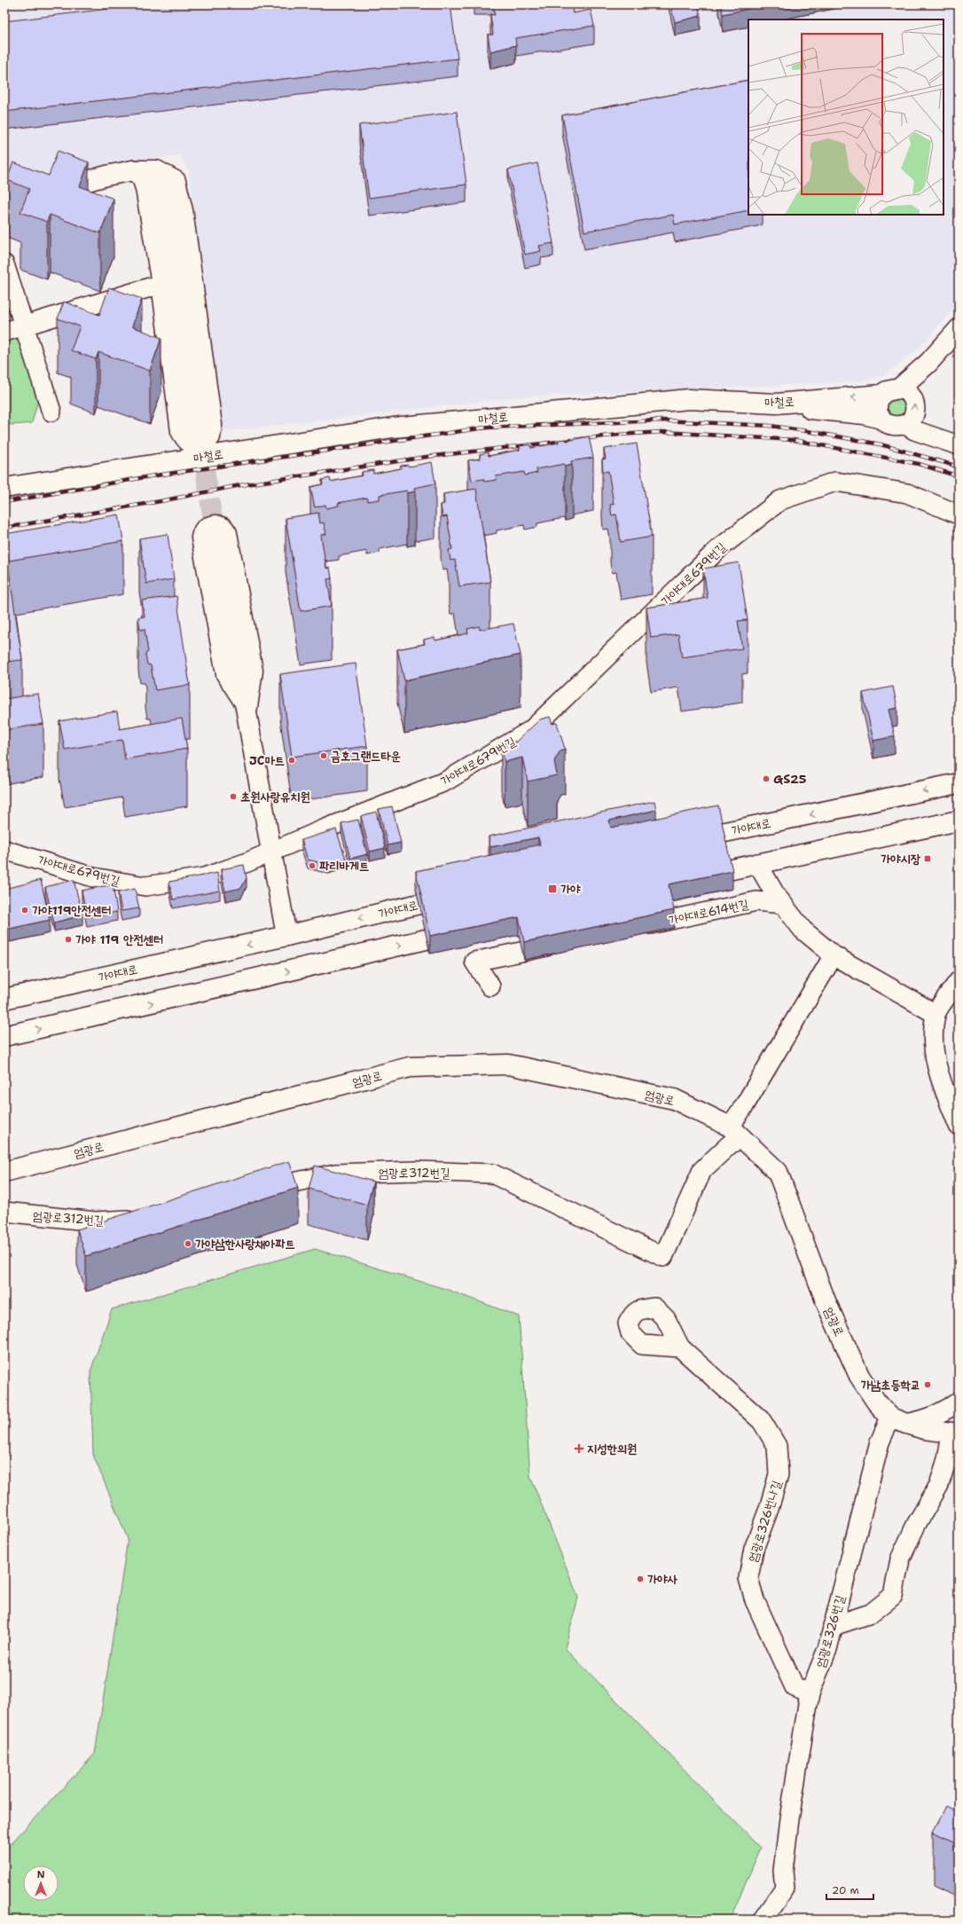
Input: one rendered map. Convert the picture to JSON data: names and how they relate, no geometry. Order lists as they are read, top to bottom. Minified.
{"streets":{"main road":["마철로","가야대로","엄광로"],"street":["가야대로679번길","가야대로614번길","엄광로312번길","엄광로326번나길","엄광로326번길"]},"crossings":[["엄광로","엄광로312번길"],["엄광로","엄광로326번길"],["엄광로326번나길","엄광로326번길"]],"places":{"other":["금호그랜드타운","JC마트","GS25","초원사랑유치원","파리바게트","가야119안전센터","가야 119 안전센터","가야삼한사랑채아파트","가남초등학교","가야사"],"transit":["가야시장","가야"],"health":["지성한의원"]},"scale_bar":"20 m","north":"top"}
